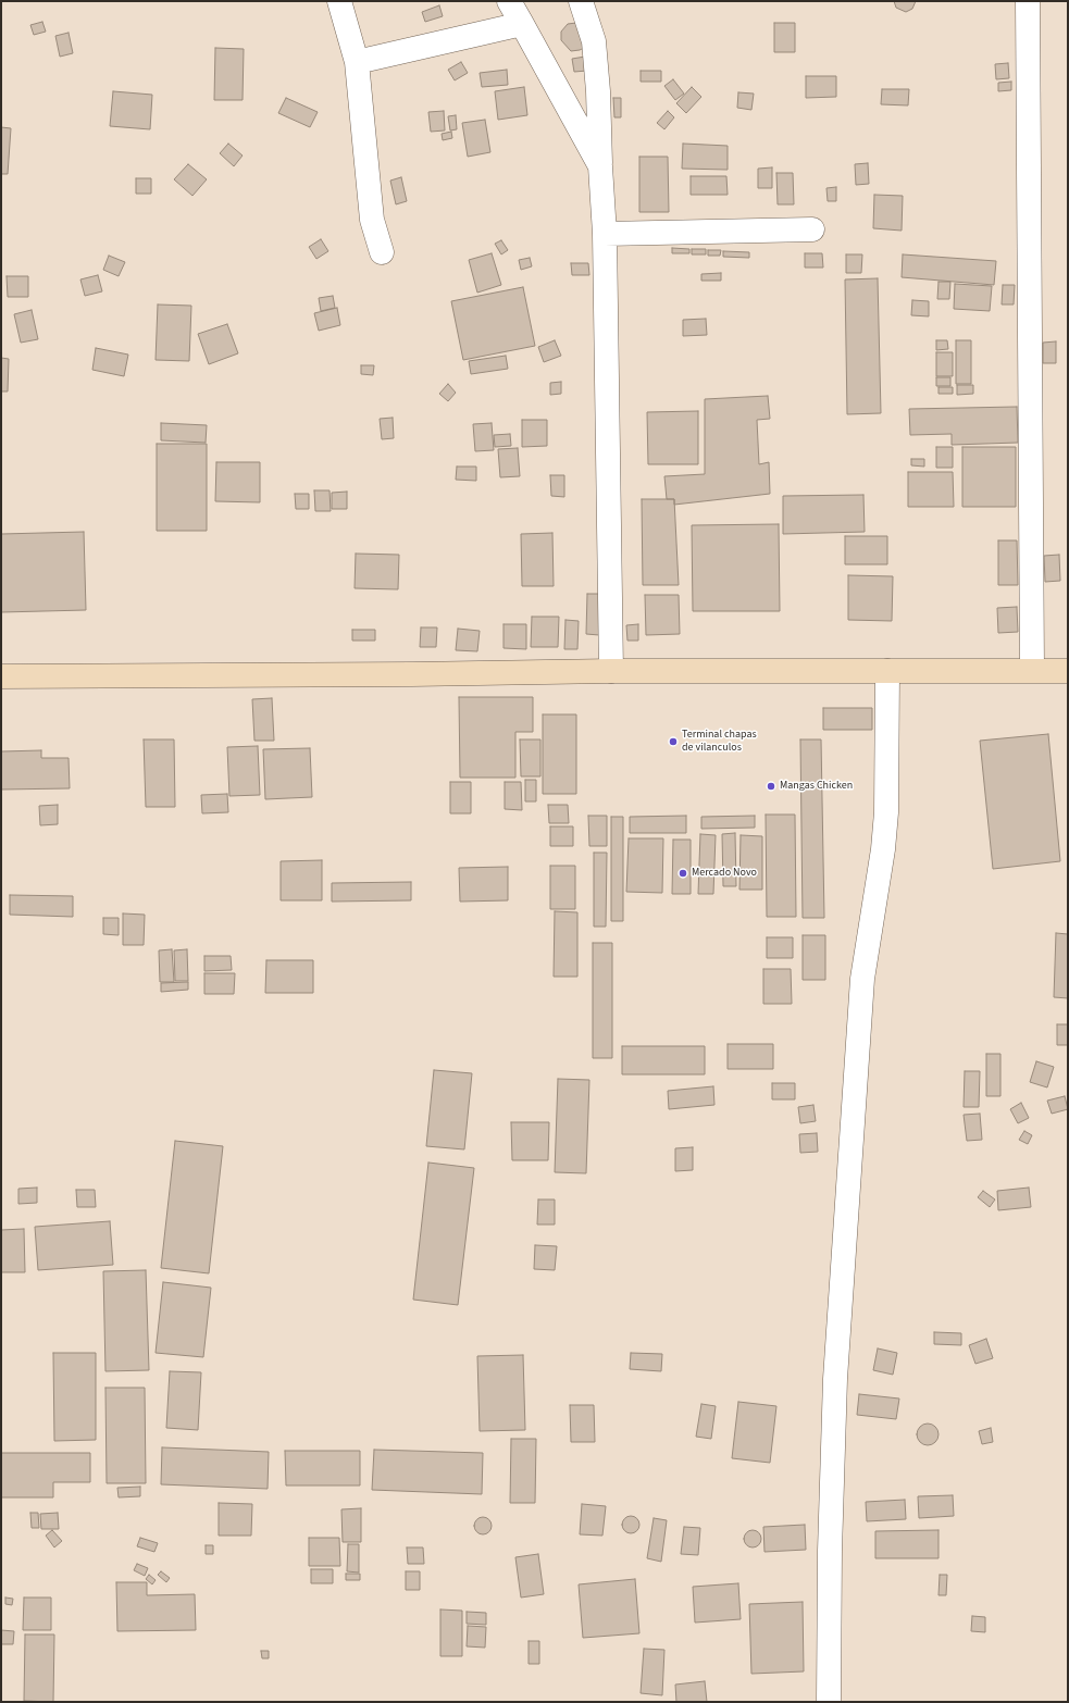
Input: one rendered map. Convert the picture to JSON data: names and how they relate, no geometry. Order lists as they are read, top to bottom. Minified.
{"places":["Terminal chapas de vilanculos","Mangas Chicken","Mercado Novo"]}
